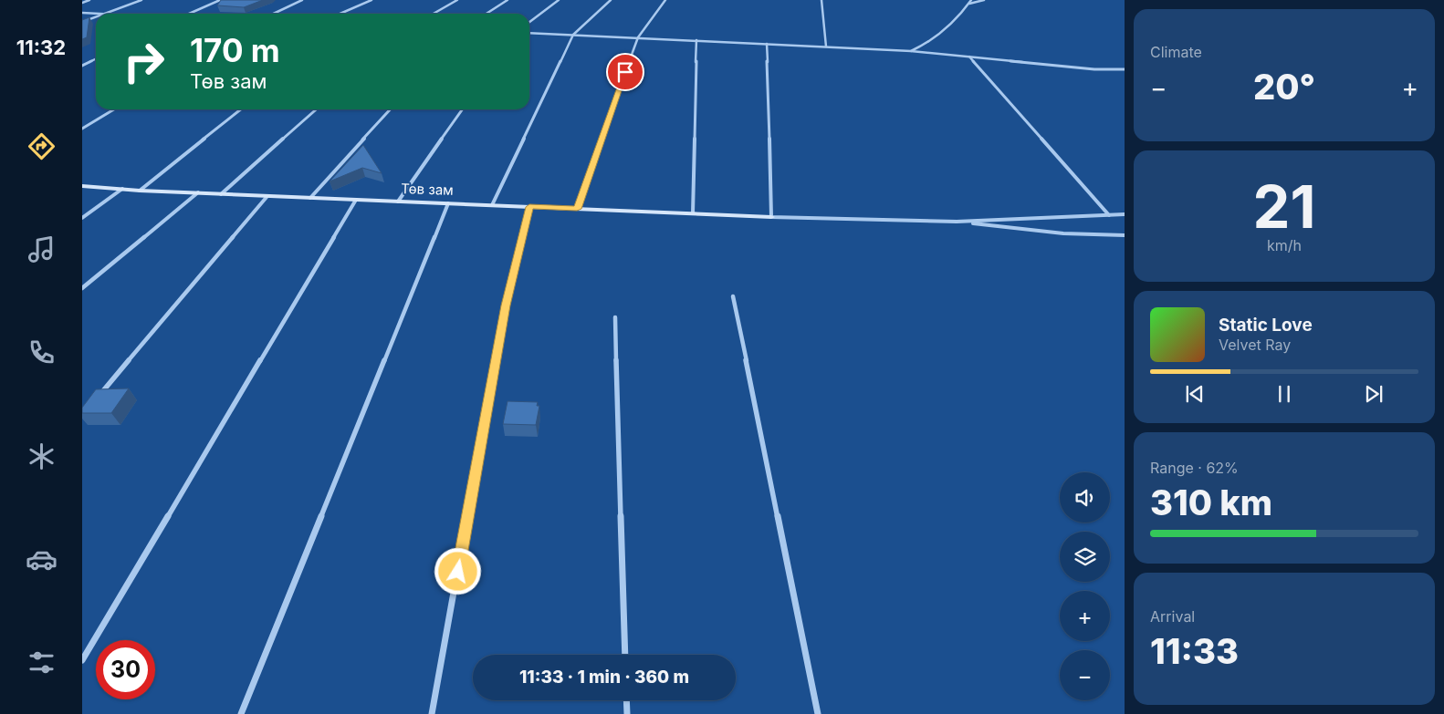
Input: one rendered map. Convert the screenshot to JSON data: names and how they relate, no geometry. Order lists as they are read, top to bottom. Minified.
{"streets":{"street":["Төв зам"]},"page":{"tabs":"11:32","tile":["Climate",["21","km/h"],["Range · 62%","310 km"],["Arrival","11:33"]],"turn":["170 m","Төв зам"],"heat":["−","20°","+"],"song":["Static Love","Velvet Ray"],"map_buttons":["+","−"],"limit":"30","trip":"11:33 · 1 min · 360 m"}}
